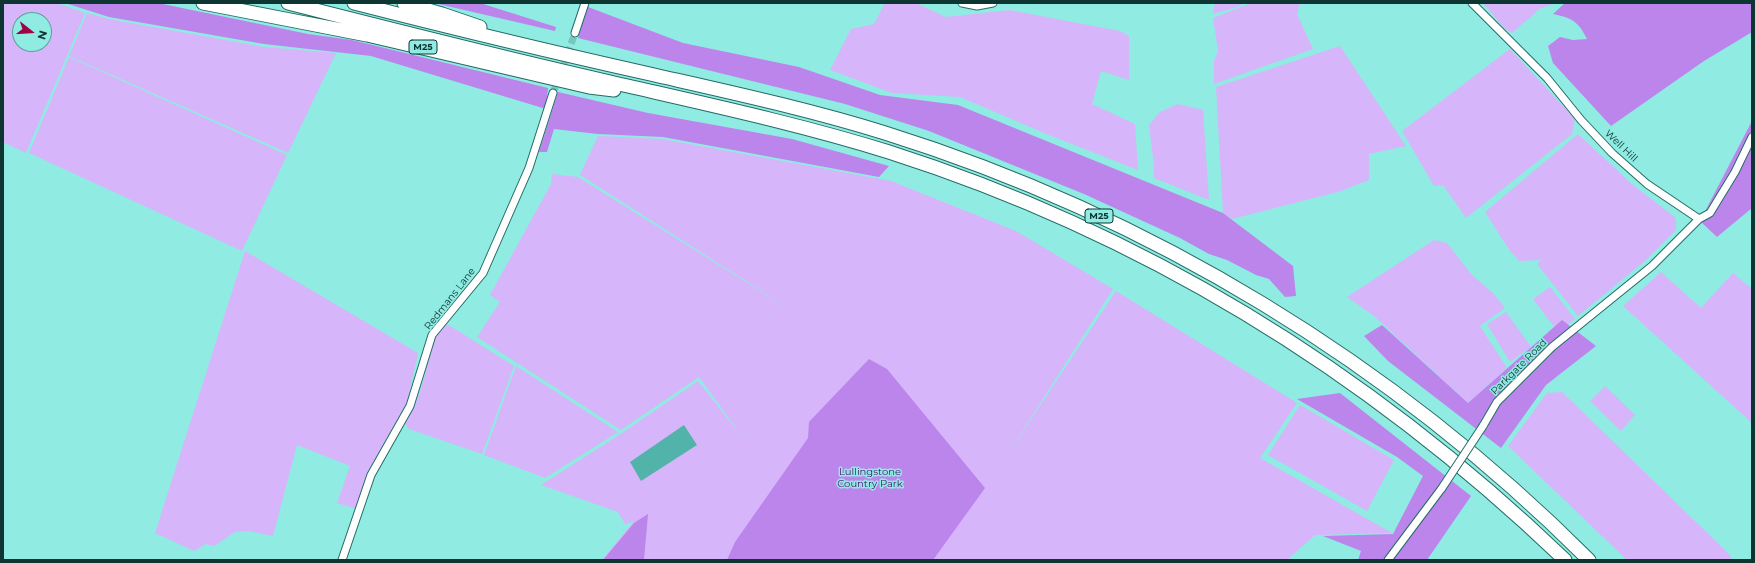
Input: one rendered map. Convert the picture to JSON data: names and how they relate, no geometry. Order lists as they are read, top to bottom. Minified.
{"streets":{"highway":["M25"],"street":["Well Hill","Redmans Lane","Parkgate Road"]},"crossings":[["Well Hill","Parkgate Road"]],"parks":["Lullingstone Country Park"],"north":"right"}
